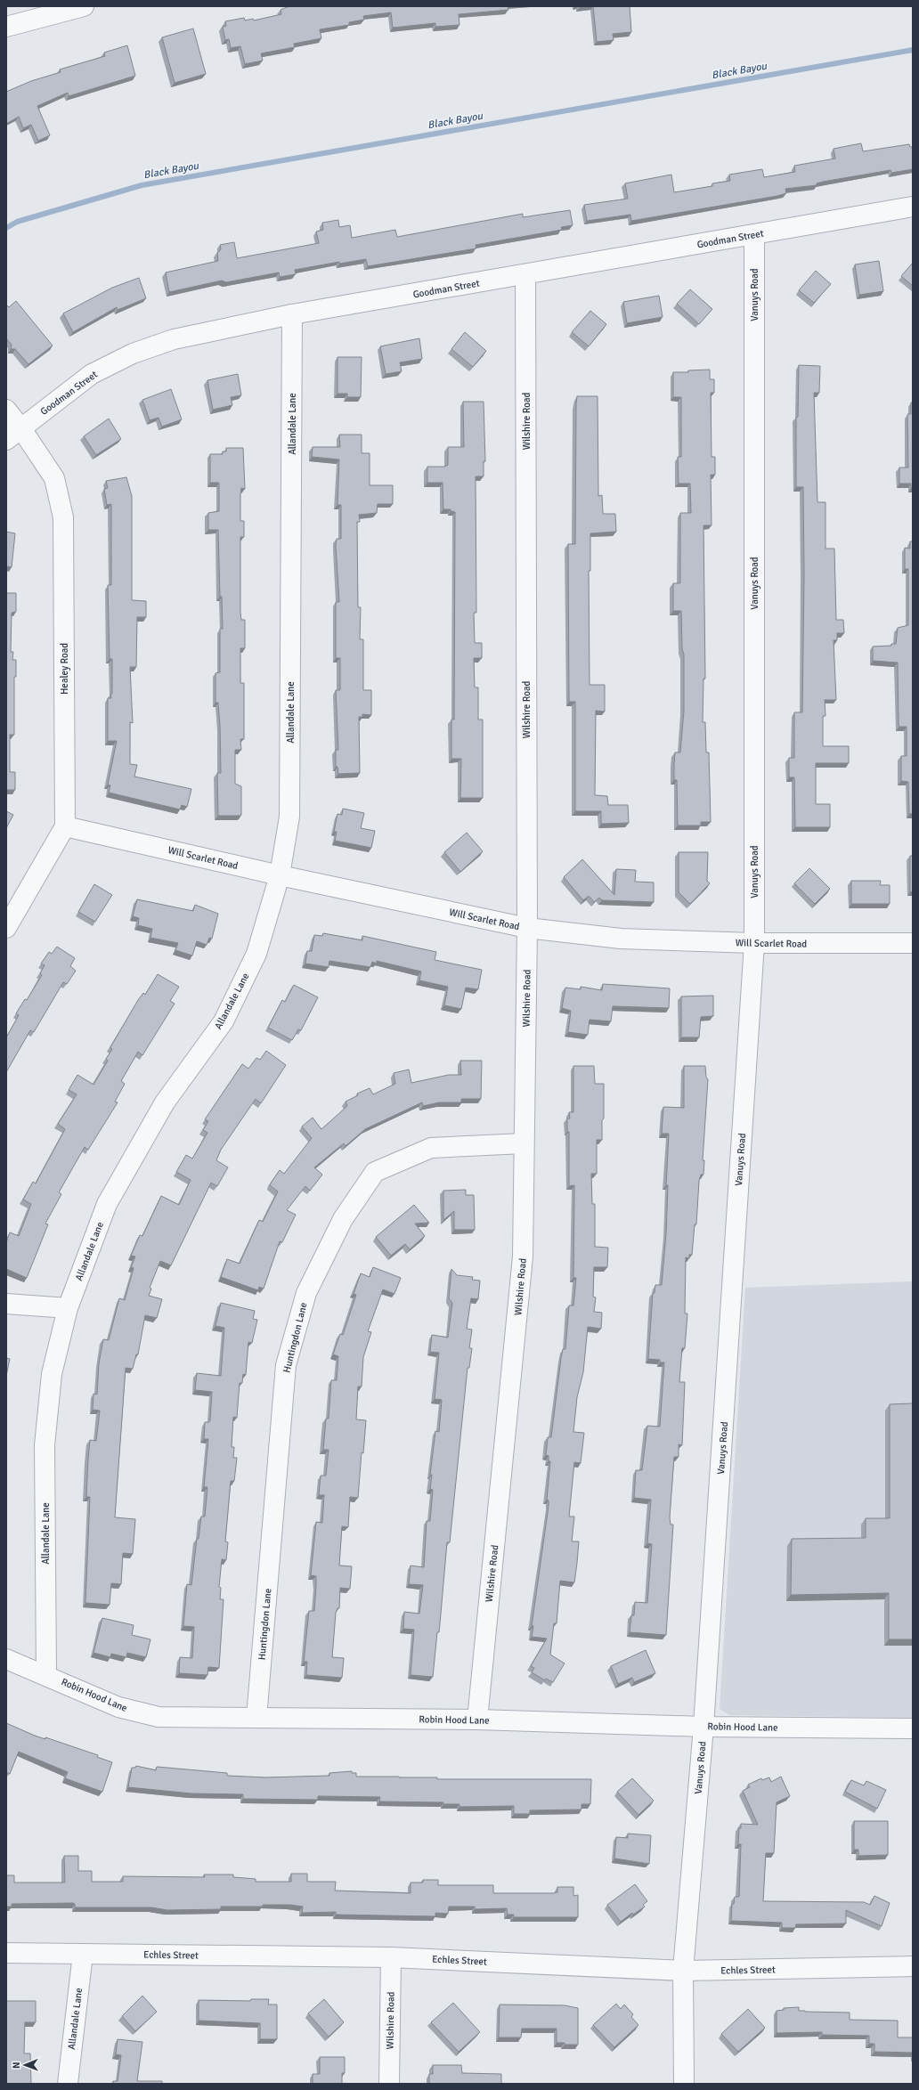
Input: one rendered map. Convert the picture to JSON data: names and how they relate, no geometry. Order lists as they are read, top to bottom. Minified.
{"streets":{"street":["Goodman Street","Vanuys Road","Wilshire Road","Allandale Lane","Healey Road","Will Scarlet Road","Huntingdon Lane","Robin Hood Lane","Echles Street"]},"crossings":[["Goodman Street","Vanuys Road"],["Goodman Street","Wilshire Road"],["Goodman Street","Allandale Lane"],["Goodman Street","Healey Road"],["Vanuys Road","Will Scarlet Road"],["Vanuys Road","Robin Hood Lane"],["Vanuys Road","Echles Street"],["Wilshire Road","Will Scarlet Road"],["Wilshire Road","Huntingdon Lane"],["Wilshire Road","Robin Hood Lane"],["Wilshire Road","Echles Street"],["Allandale Lane","Will Scarlet Road"],["Allandale Lane","Robin Hood Lane"],["Allandale Lane","Echles Street"],["Healey Road","Will Scarlet Road"],["Huntingdon Lane","Robin Hood Lane"]],"water":["Black Bayou"],"north":"left"}
